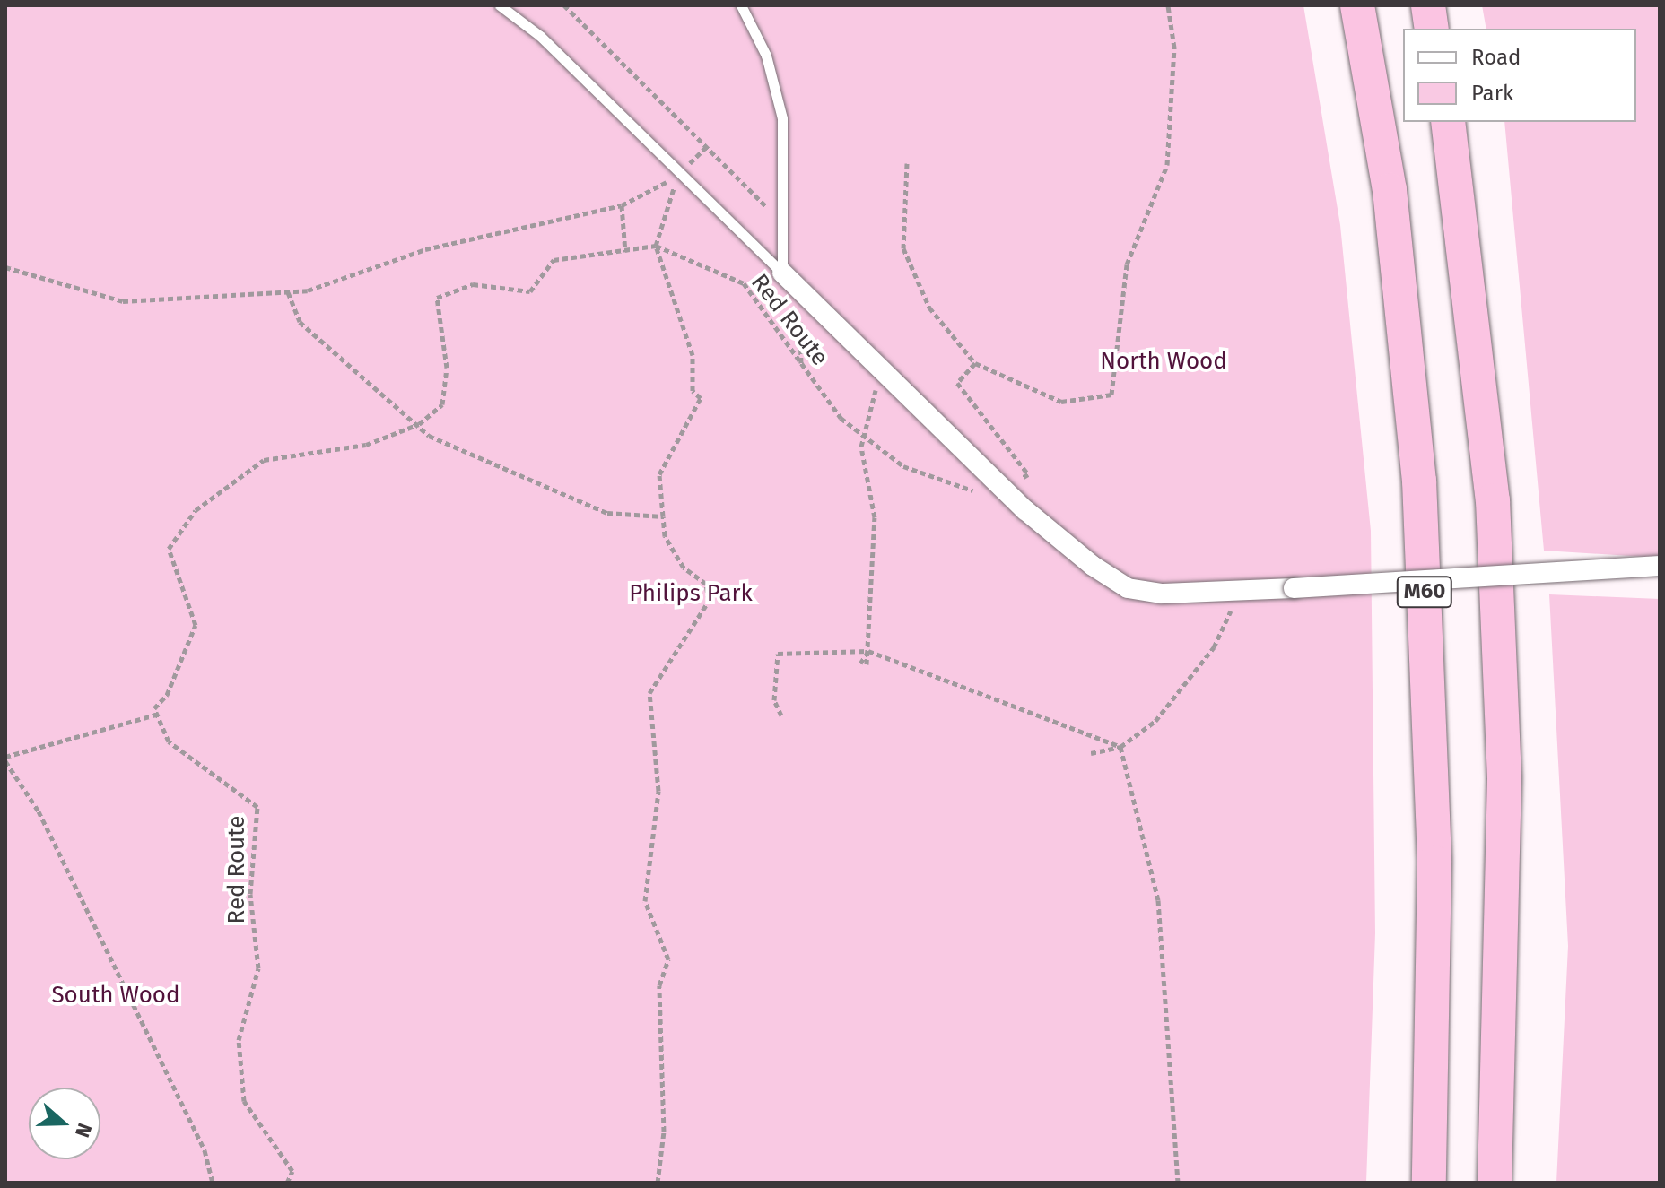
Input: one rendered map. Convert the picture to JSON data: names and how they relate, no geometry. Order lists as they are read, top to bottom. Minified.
{"streets":{"highway":["M60"],"path":["Red Route"]},"parks":["North Wood","Philips Park","South Wood"],"legend":["Road","Park"],"north":"right"}
